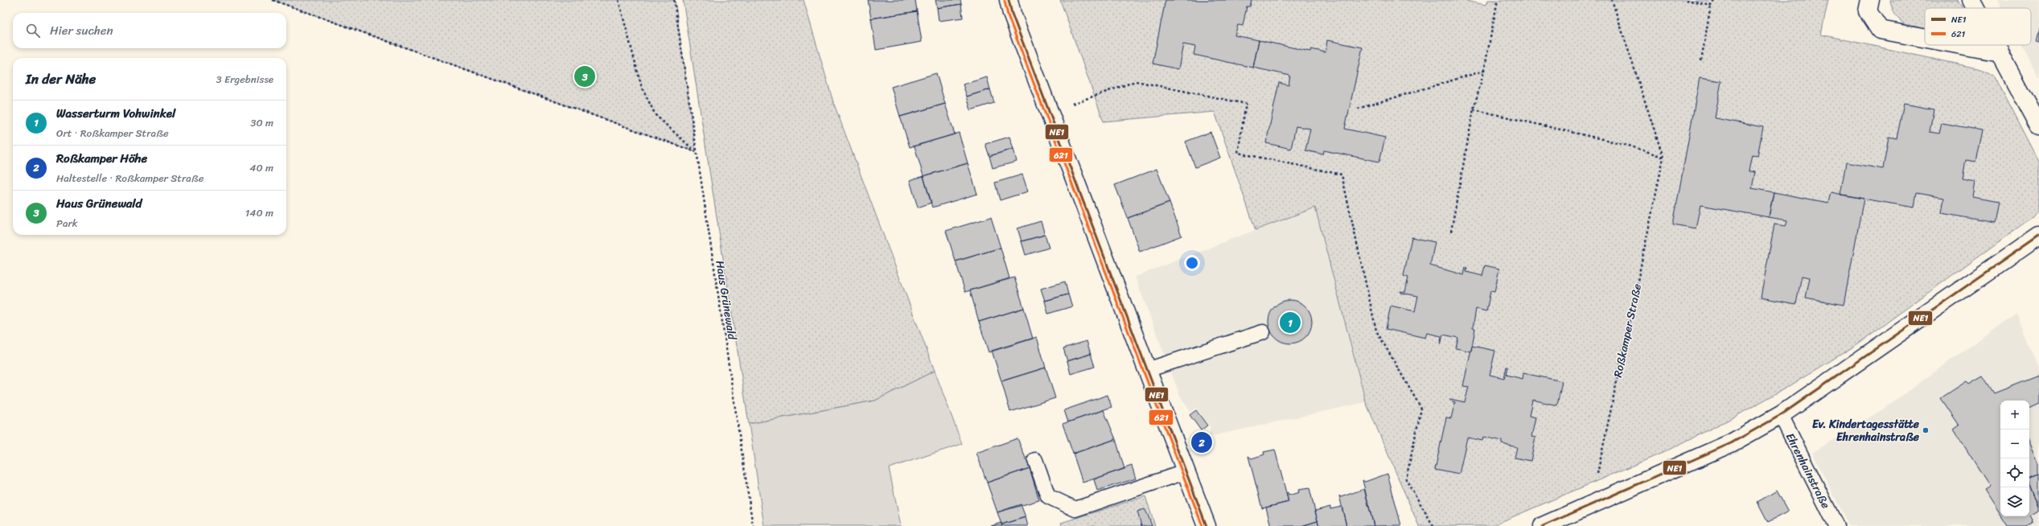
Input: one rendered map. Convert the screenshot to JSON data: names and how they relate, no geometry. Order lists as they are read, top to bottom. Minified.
{"streets":{"lane":["Ehrenhainstraße"],"path":["Haus Grünewald","Roßkamper Straße"]},"places":["Ev. Kindertagesstätte Ehrenhainstraße"],"lines":["transit line NE1","transit line 621"],"legend":["NE1","621"],"page":{"search":"Hier suchen","heading":["In der Nähe","3 Ergebnisse"],"pins":["3","1","2"],"list":[{"mark":"1","name":"Wasserturm Vohwinkel","note":"Ort · Roßkamper Straße","value":"30 m"},{"mark":"2","name":"Roßkamper Höhe","note":"Haltestelle · Roßkamper Straße","value":"40 m"},{"mark":"3","name":"Haus Grünewald","note":"Park","value":"140 m"}],"map_buttons":["+","−"]}}
